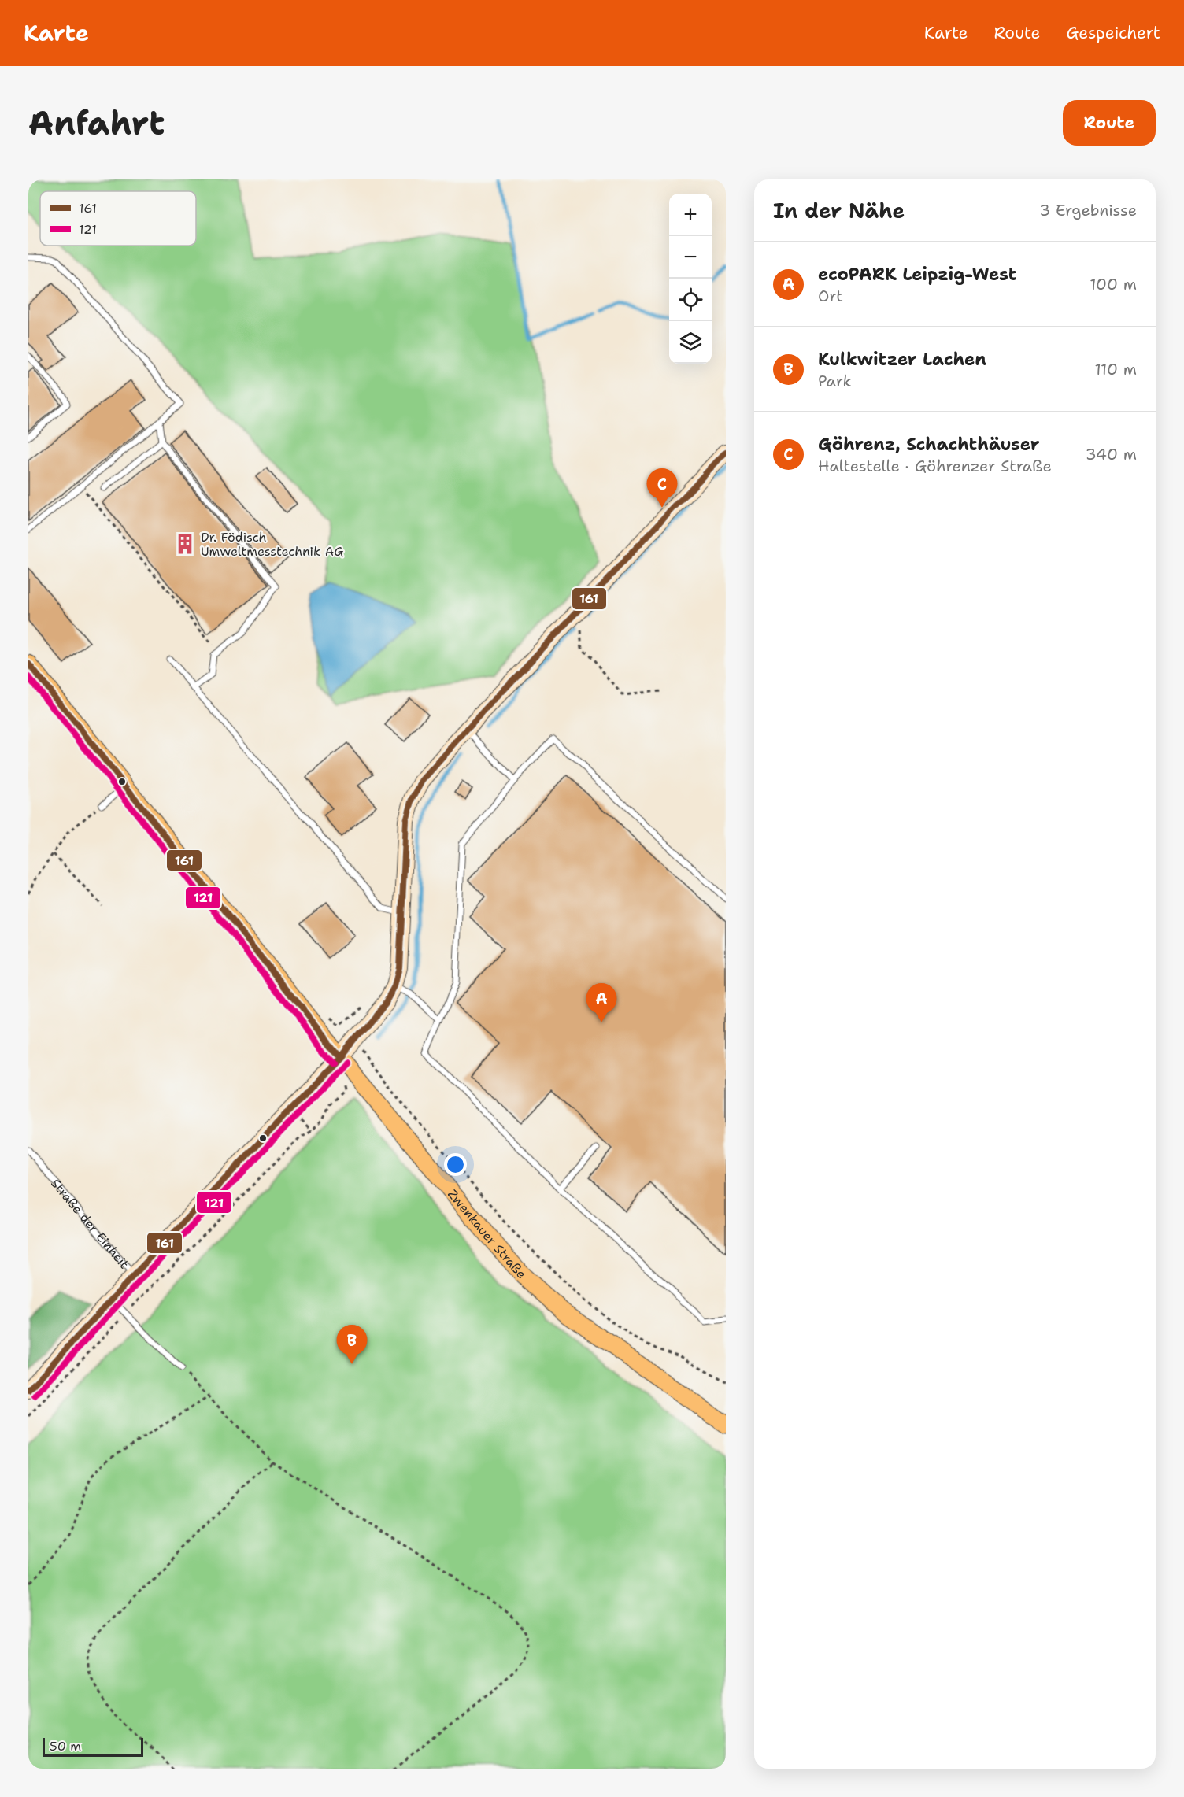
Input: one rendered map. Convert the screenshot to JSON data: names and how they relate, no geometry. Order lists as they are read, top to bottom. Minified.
{"streets":{"main road":["Zwenkauer Straße"],"street":["Straße der Einheit"]},"crossings":[["Straße der Einheit","Zwenkauer Straße"]],"places":{"building":["Dr. Födisch Umweltmesstechnik AG"]},"lines":["transit line 161","transit line 121"],"legend":["161","121"],"scale_bar":"50 m","page":{"header":"Karte","nav":["Karte","Route","Gespeichert"],"buttons":"Route","title":"Anfahrt","heading":["In der Nähe","3 Ergebnisse"],"map_buttons":["+","−"],"list":[{"mark":"A","name":"ecoPARK Leipzig-West","note":"Ort","value":"100 m"},{"mark":"B","name":"Kulkwitzer Lachen","note":"Park","value":"110 m"},{"mark":"C","name":"Göhrenz, Schachthäuser","note":"Haltestelle · Göhrenzer Straße","value":"340 m"}],"pins":["C","A","B"],"scale":"50 m"}}
